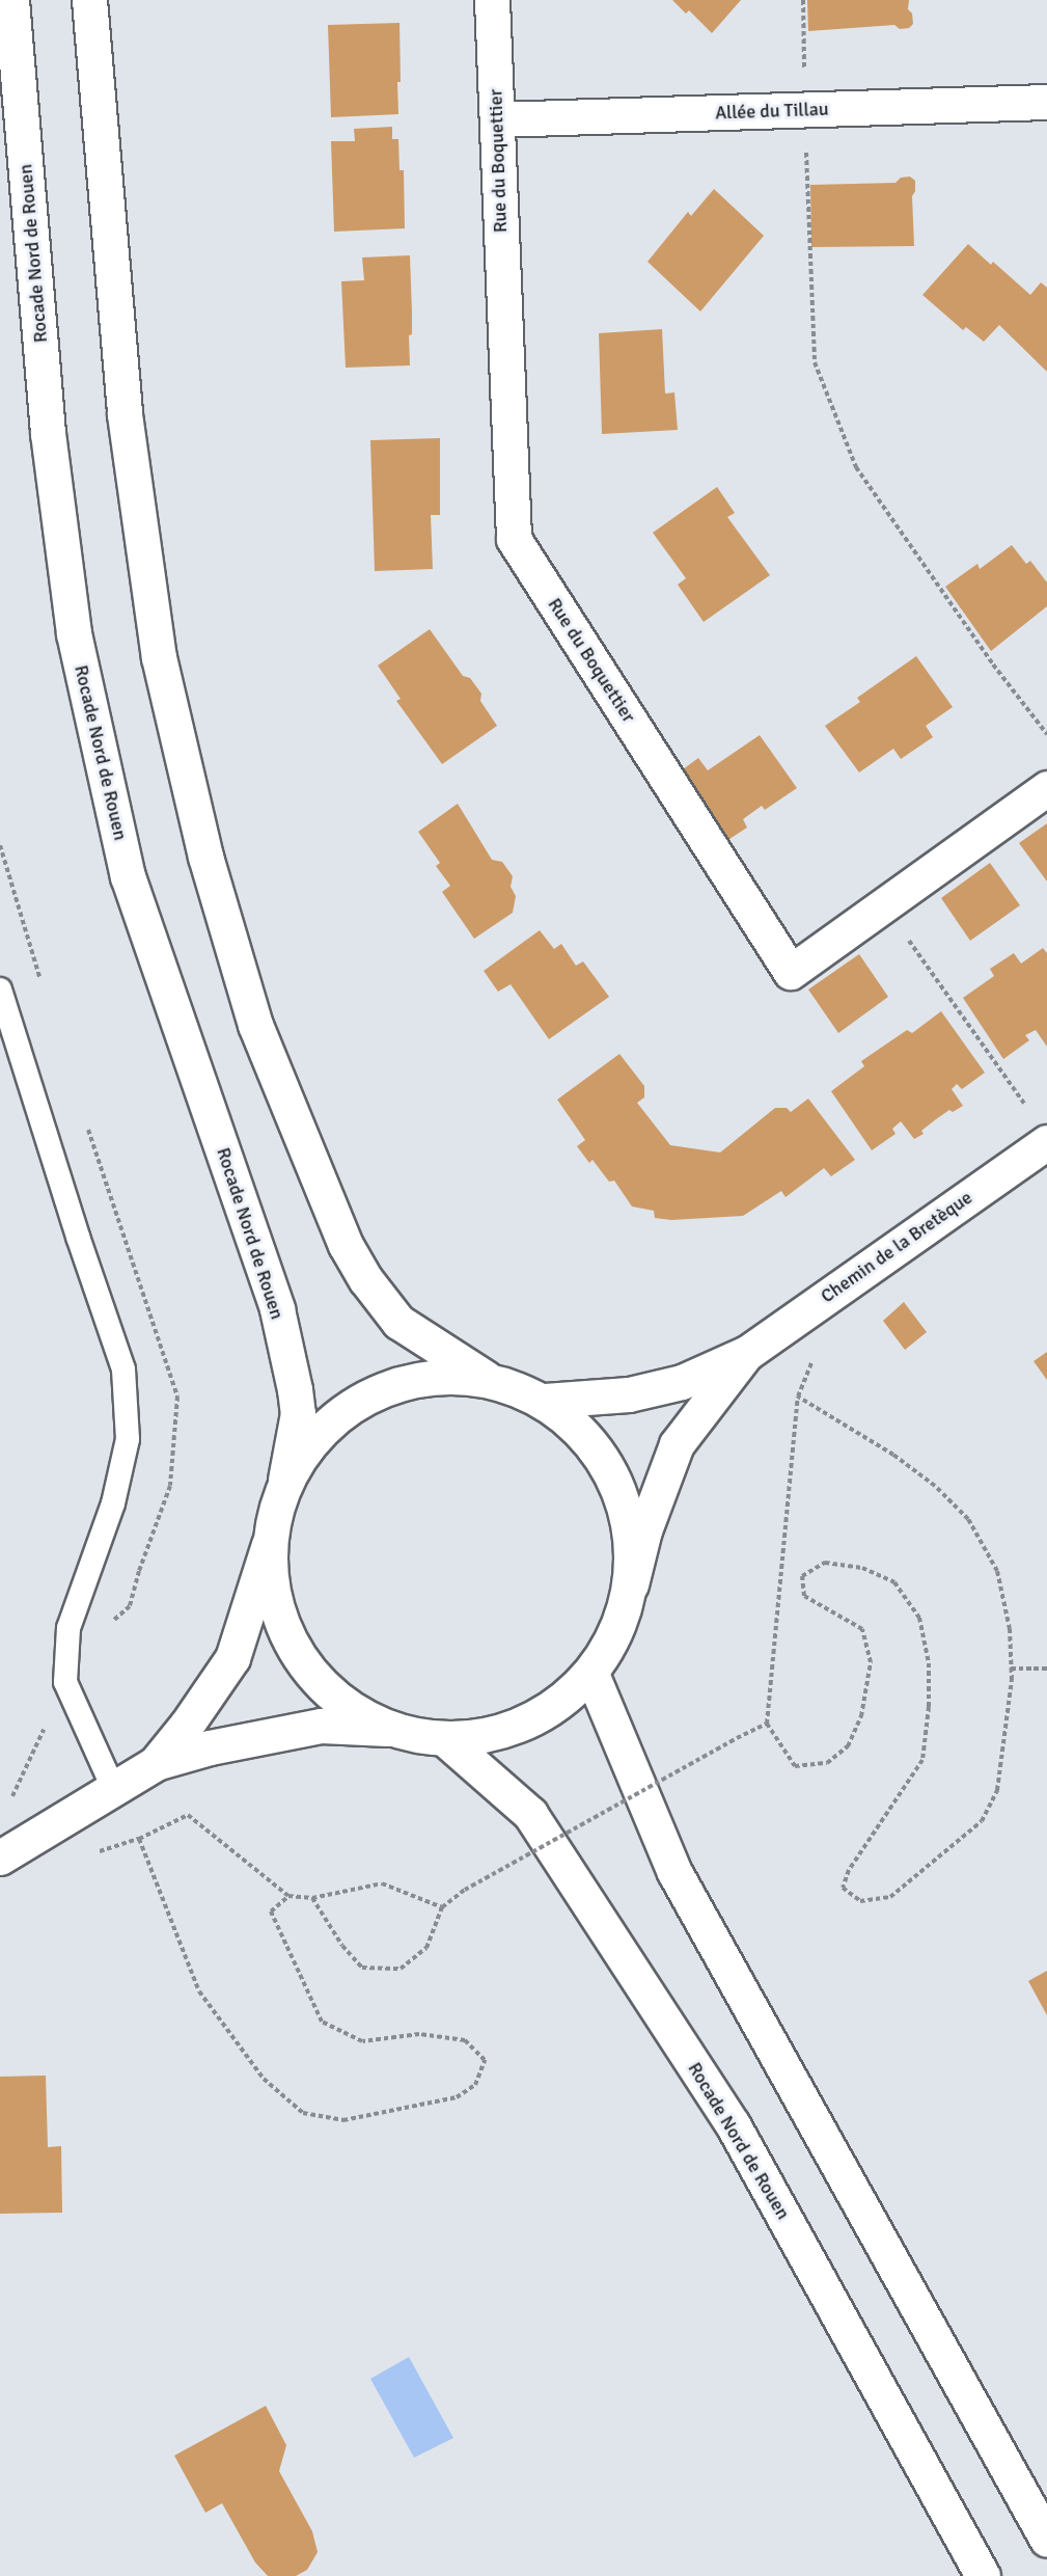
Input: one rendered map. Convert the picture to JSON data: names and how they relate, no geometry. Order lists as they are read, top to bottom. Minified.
{"streets":{"main road":["Allée du Tillau","Rue du Boquettier","Rocade Nord de Rouen","Chemin de la Bretèque"]},"crossings":[["Allée du Tillau","Rue du Boquettier"]]}
